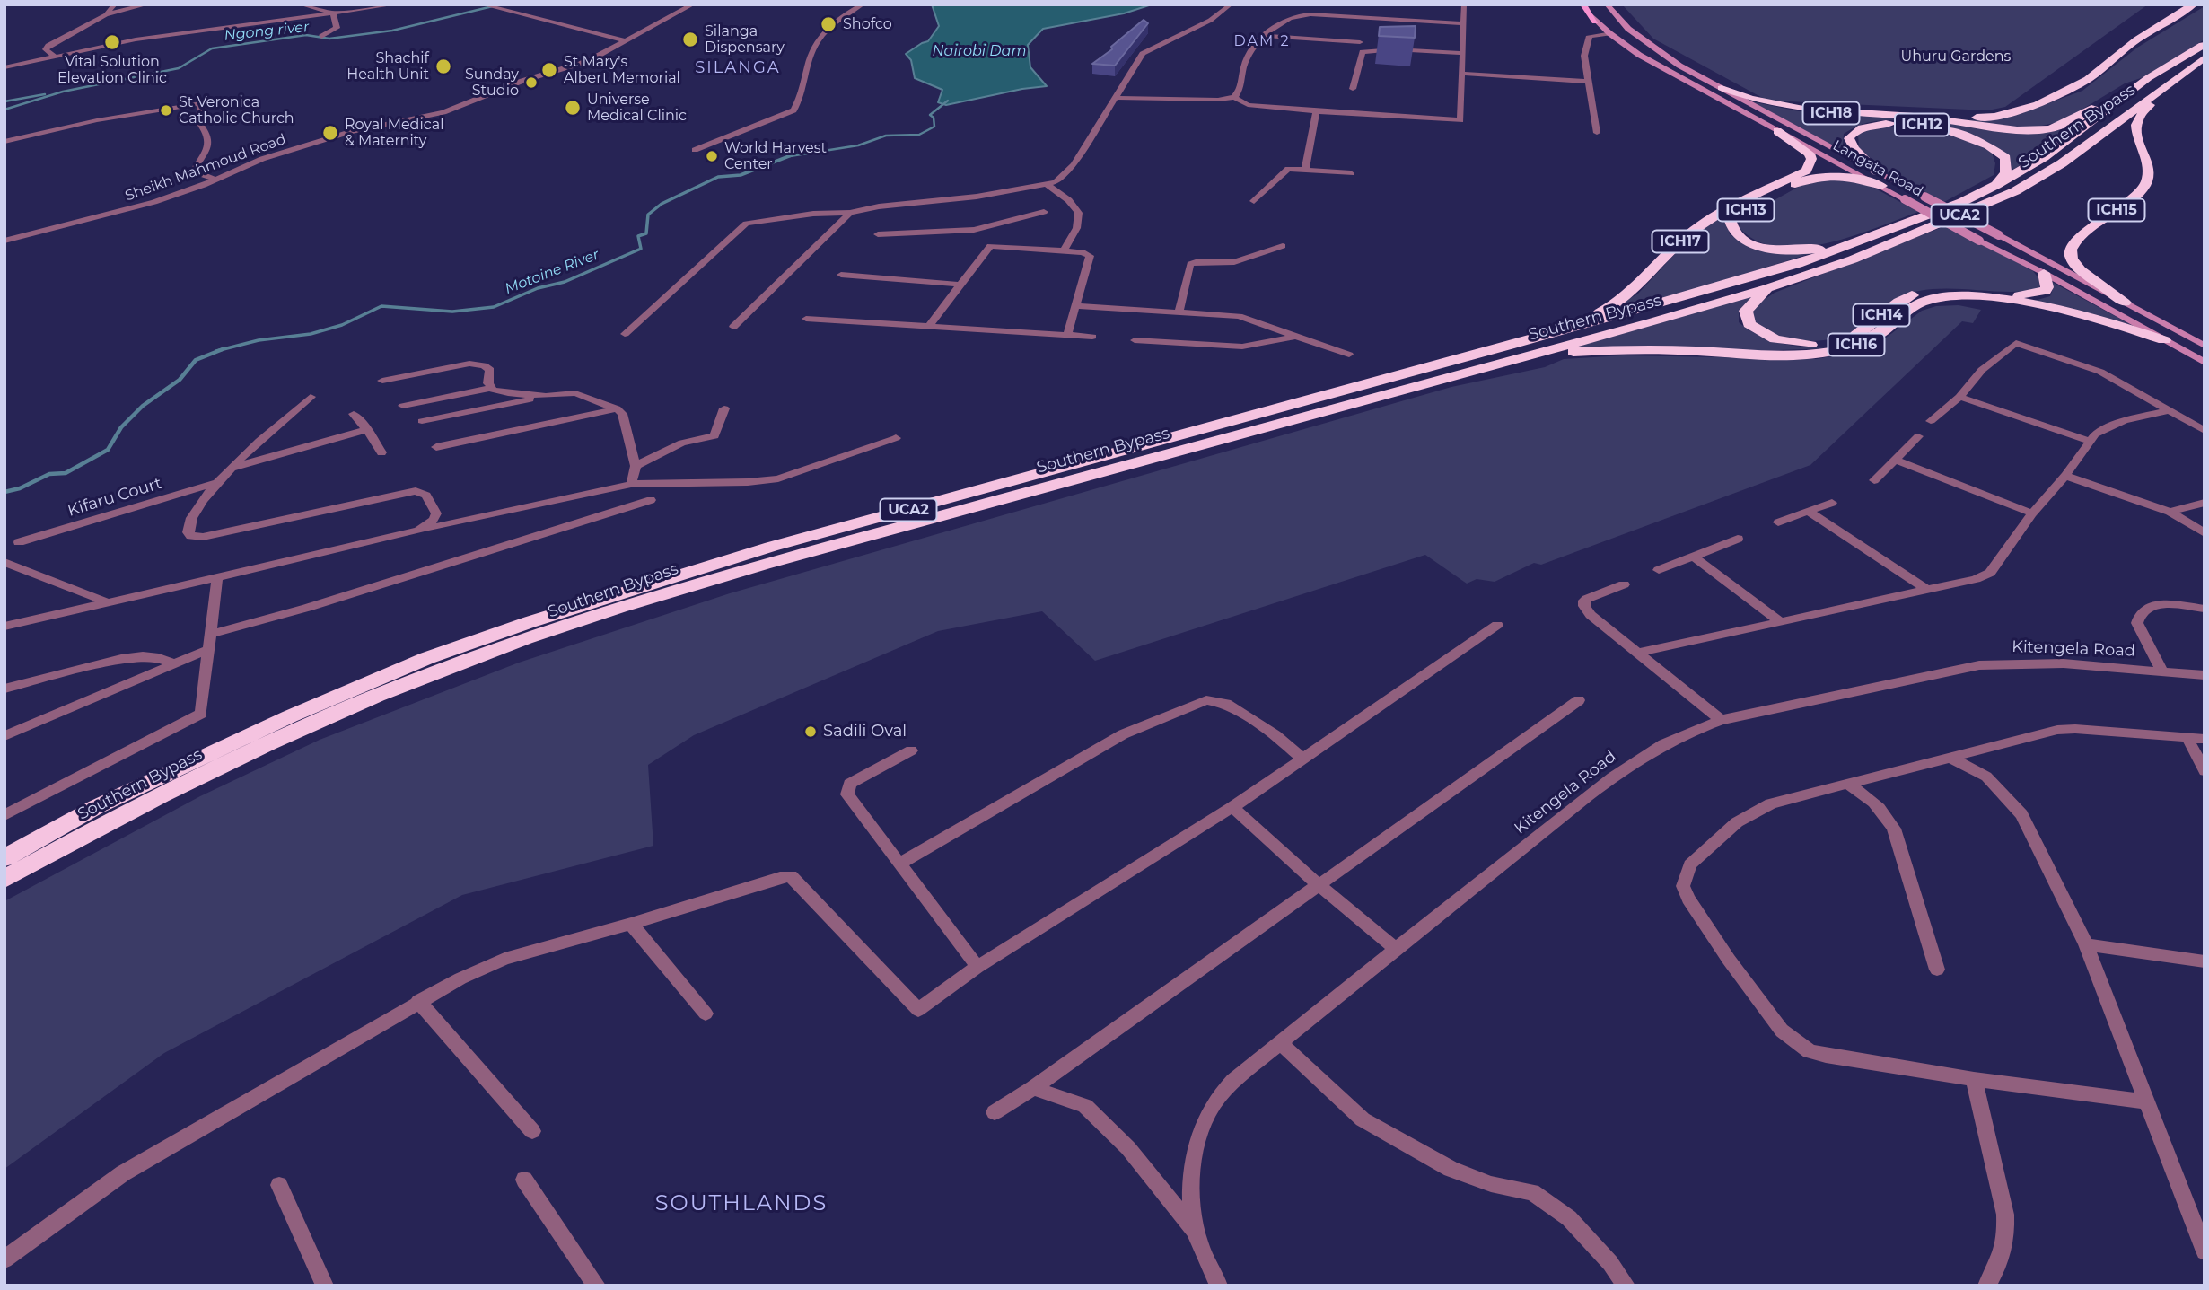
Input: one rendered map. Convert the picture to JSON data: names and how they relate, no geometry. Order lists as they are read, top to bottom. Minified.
{"streets":{"highway":["ICH18","ICH12","Southern Bypass","ICH13","ICH15","UCA2","ICH17","ICH14","ICH16"],"main road":["Langata Road"],"street":["Sheikh Mahmoud Road","Kifaru Court","Kitengela Road"]},"crossings":[["ICH18","Southern Bypass"],["ICH18","Langata Road"],["ICH12","Southern Bypass"],["ICH12","Langata Road"],["Southern Bypass","ICH13"],["Southern Bypass","ICH15"],["Southern Bypass","ICH17"],["Southern Bypass","ICH14"],["Southern Bypass","ICH16"],["Langata Road","ICH13"],["Langata Road","ICH15"],["Langata Road","ICH17"],["Langata Road","ICH14"],["Langata Road","ICH16"]],"districts":["DAM 2","SILANGA","SOUTHLANDS"],"water":["Ngong river","Nairobi Dam","Motoine River"],"parks":["Uhuru Gardens"],"places":["Shofco","Silanga Dispensary","Vital Solution Elevation Clinic","Shachif Health Unit","St Mary's Albert Memorial","Sunday Studio","Universe Medical Clinic","St Veronica Catholic Church","Royal Medical & Maternity","World Harvest Center","Sadili Oval"]}
